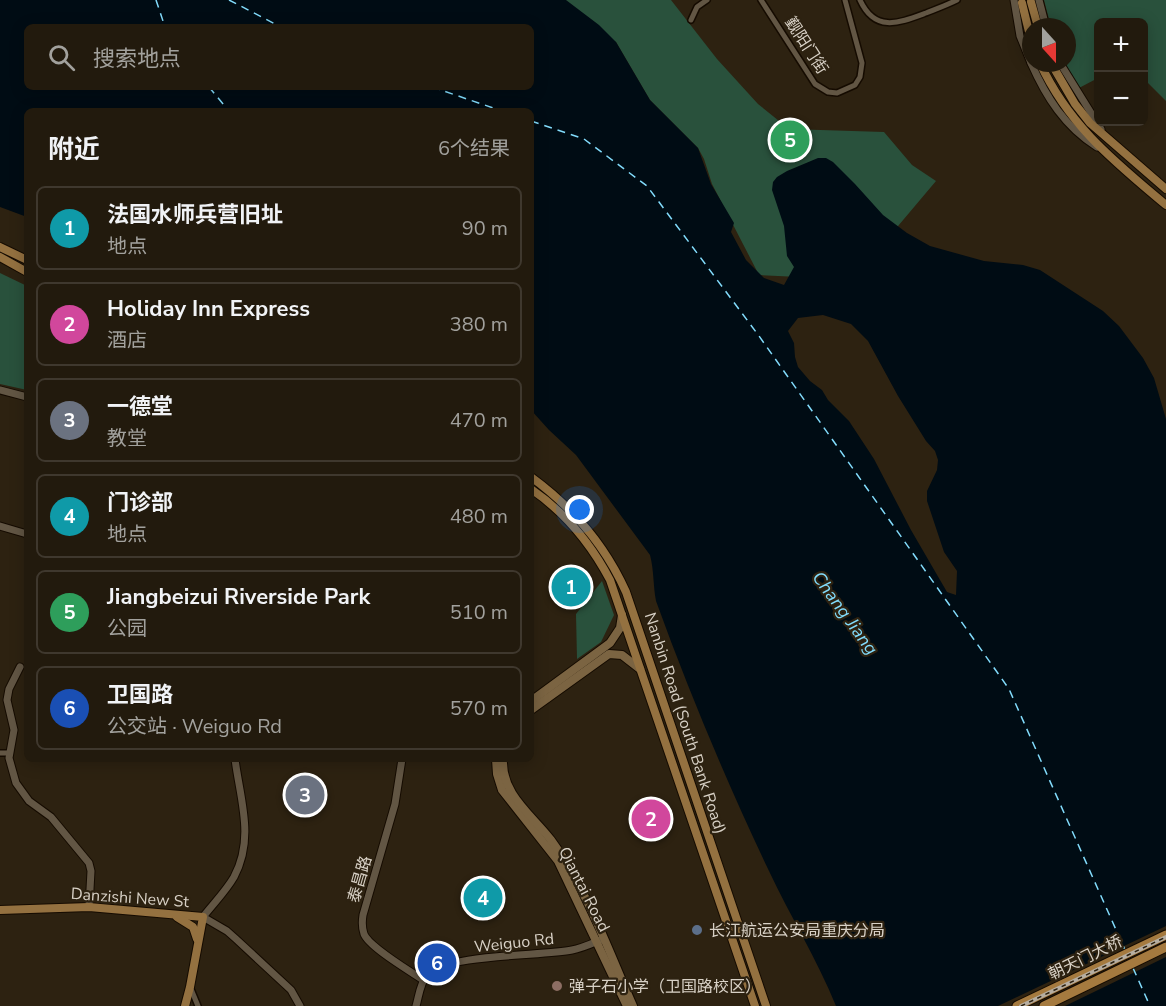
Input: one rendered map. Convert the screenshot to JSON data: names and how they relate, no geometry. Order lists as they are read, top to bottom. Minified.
{"streets":{"highway":["朝天门大桥"],"main road":["Nanbin Road (South Bank Road)","Qiantai Road","Danzishi New St"],"street":["觐阳门街","泰昌路","Weiguo Rd"]},"crossings":[["泰昌路","Weiguo Rd"],["Qiantai Road","Weiguo Rd"]],"water":["Chang Jiang"],"places":["长江航运公安局重庆分局","弹子石小学（卫国路校区）"],"north":"bottom","page":{"map_buttons":["+","−"],"search":"搜索地点","heading":["附近","6个结果"],"pins":["5","1","3","2","4","6"],"list":[{"mark":"1","name":"法国水师兵营旧址","note":"地点","value":"90 m"},{"mark":"2","name":"Holiday Inn Express","note":"酒店","value":"380 m"},{"mark":"3","name":"一德堂","note":"教堂","value":"470 m"},{"mark":"4","name":"门诊部","note":"地点","value":"480 m"},{"mark":"5","name":"Jiangbeizui Riverside Park","note":"公园","value":"510 m"},{"mark":"6","name":"卫国路","note":"公交站 · Weiguo Rd","value":"570 m"}]}}
